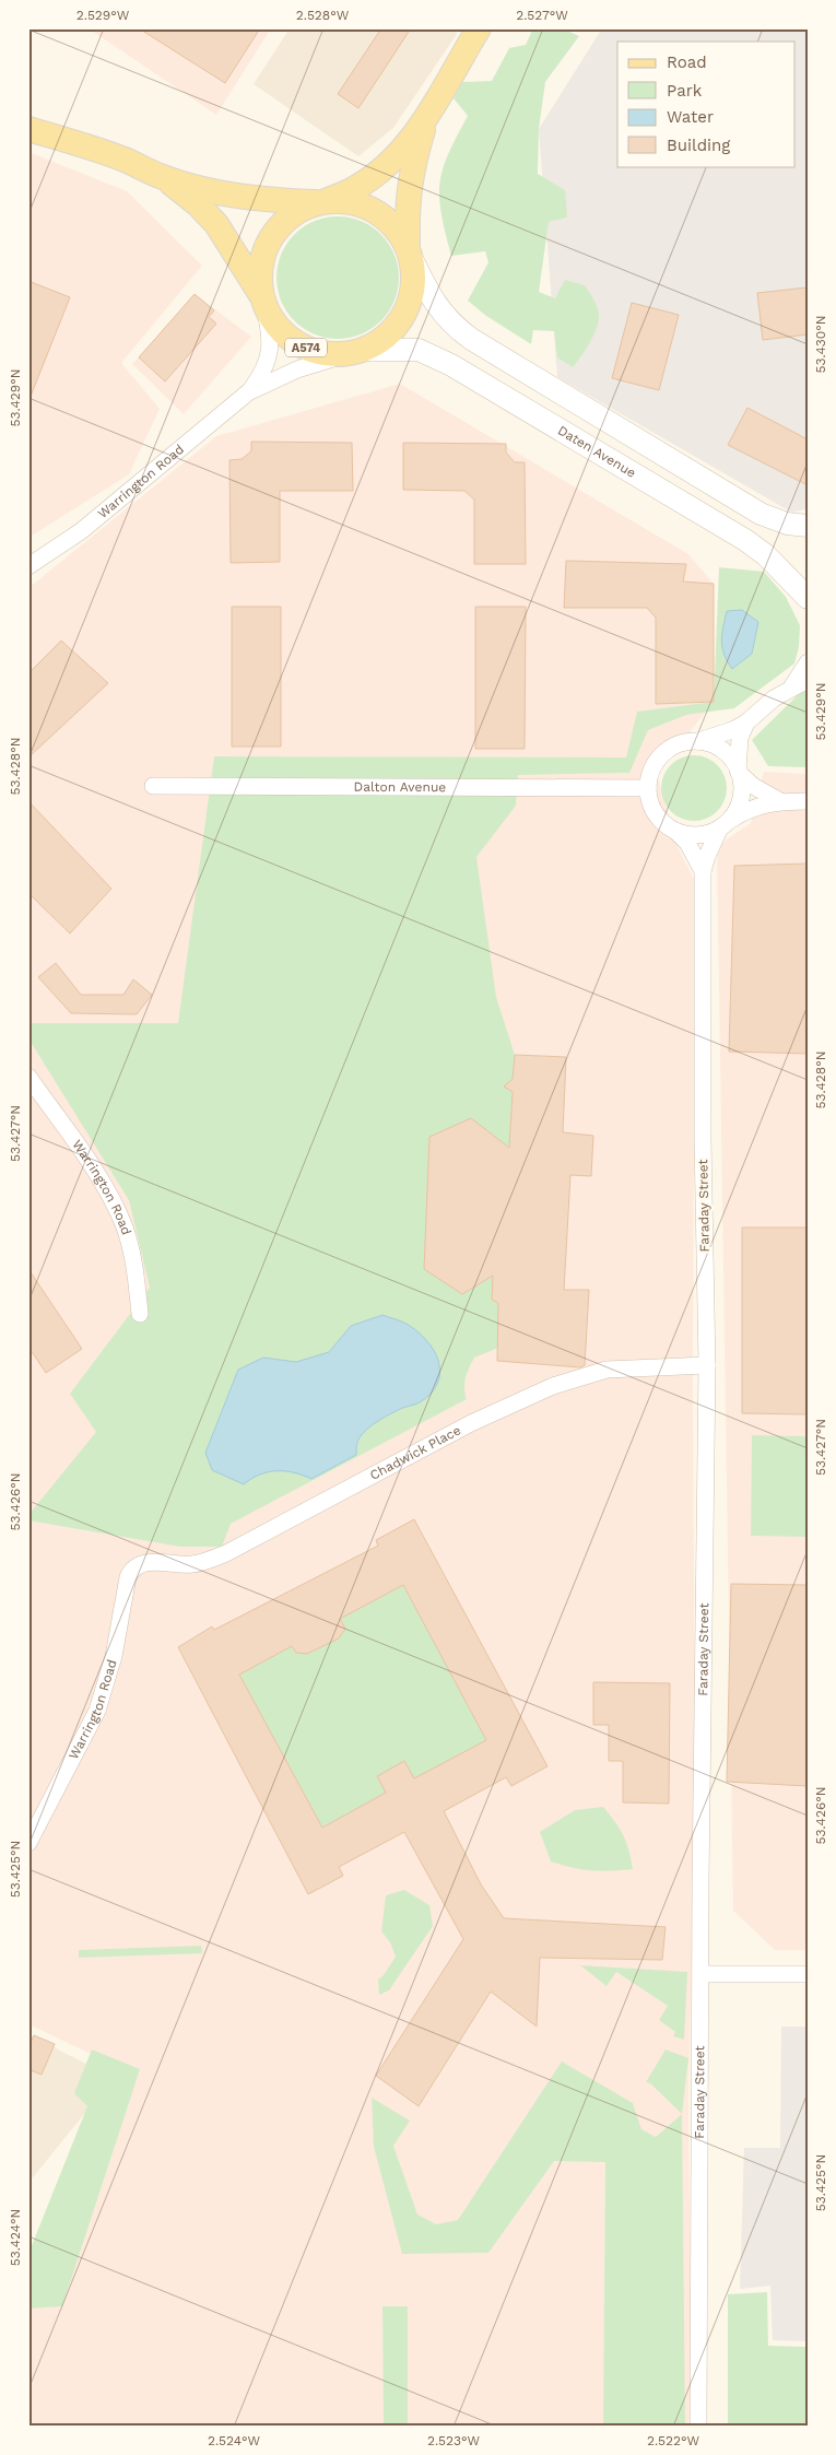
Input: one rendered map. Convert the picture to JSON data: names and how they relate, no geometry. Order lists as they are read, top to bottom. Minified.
{"streets":{"main road":["A574"],"street":["Daten Avenue","Warrington Road","Dalton Avenue","Faraday Street","Chadwick Place"]},"crossings":[["A574","Daten Avenue"],["A574","Warrington Road"],["Daten Avenue","Warrington Road"],["Warrington Road","Chadwick Place"],["Dalton Avenue","Faraday Street"],["Faraday Street","Chadwick Place"]],"legend":["Road","Park","Water","Building"],"coordinates":["2.529°W","2.528°W","2.527°W","53.430°N","53.429°N","53.428°N","53.427°N","53.426°N","53.425°N","53.424°N","2.524°W","2.523°W","2.522°W"]}
